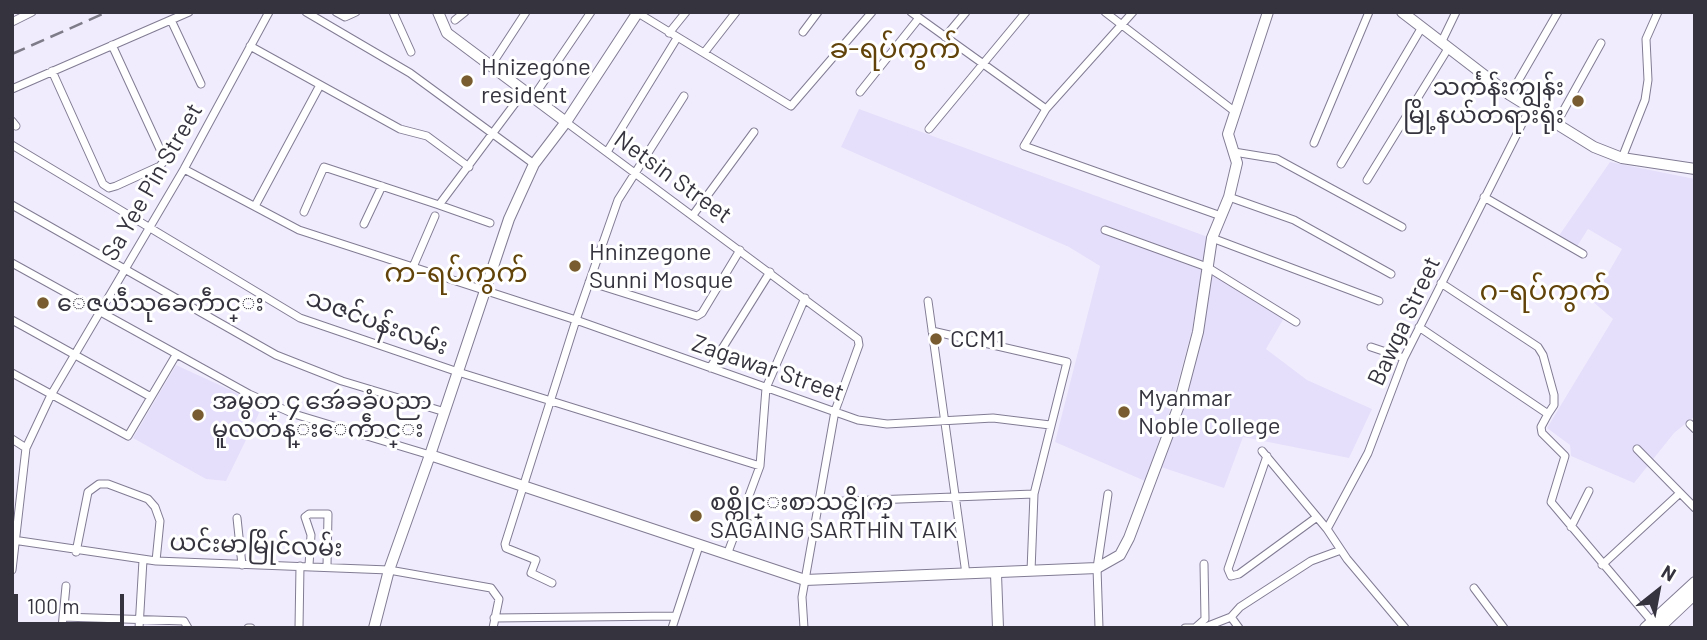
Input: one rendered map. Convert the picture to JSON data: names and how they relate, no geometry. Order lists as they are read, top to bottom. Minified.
{"streets":{"street":["Netsin Street","Sa Yee Pin Street","Bawga Street","သဇင်ပန်းလမ်း","Zagawar Street","ယင်းမာမြိုင်လမ်း"]},"crossings":[["Netsin Street","Zagawar Street"],["Sa Yee Pin Street","သဇင်ပန်းလမ်း"],["Sa Yee Pin Street","Zagawar Street"],["Sa Yee Pin Street","ယင်းမာမြိုင်လမ်း"]],"districts":["ခ-ရပ်ကွက်","က-ရပ်ကွက်","ဂ-ရပ်ကွက်"],"places":["Hnizegone resident","သင်္ကန်းကျွန်း မြို့နယ်တရားရုံး","Hninzegone Sunni Mosque","ေဇယဵသုခေကဵာင္း","CCM1","Myanmar Noble College","အမွတ္ ၄ အေဴခခံပညာ မူလတန္းေကဵာင္း","စစ္ကိုင္းစာသင္တိုက္ SAGAING SARTHIN TAIK"],"scale_bar":"100 m","north":"top right"}
